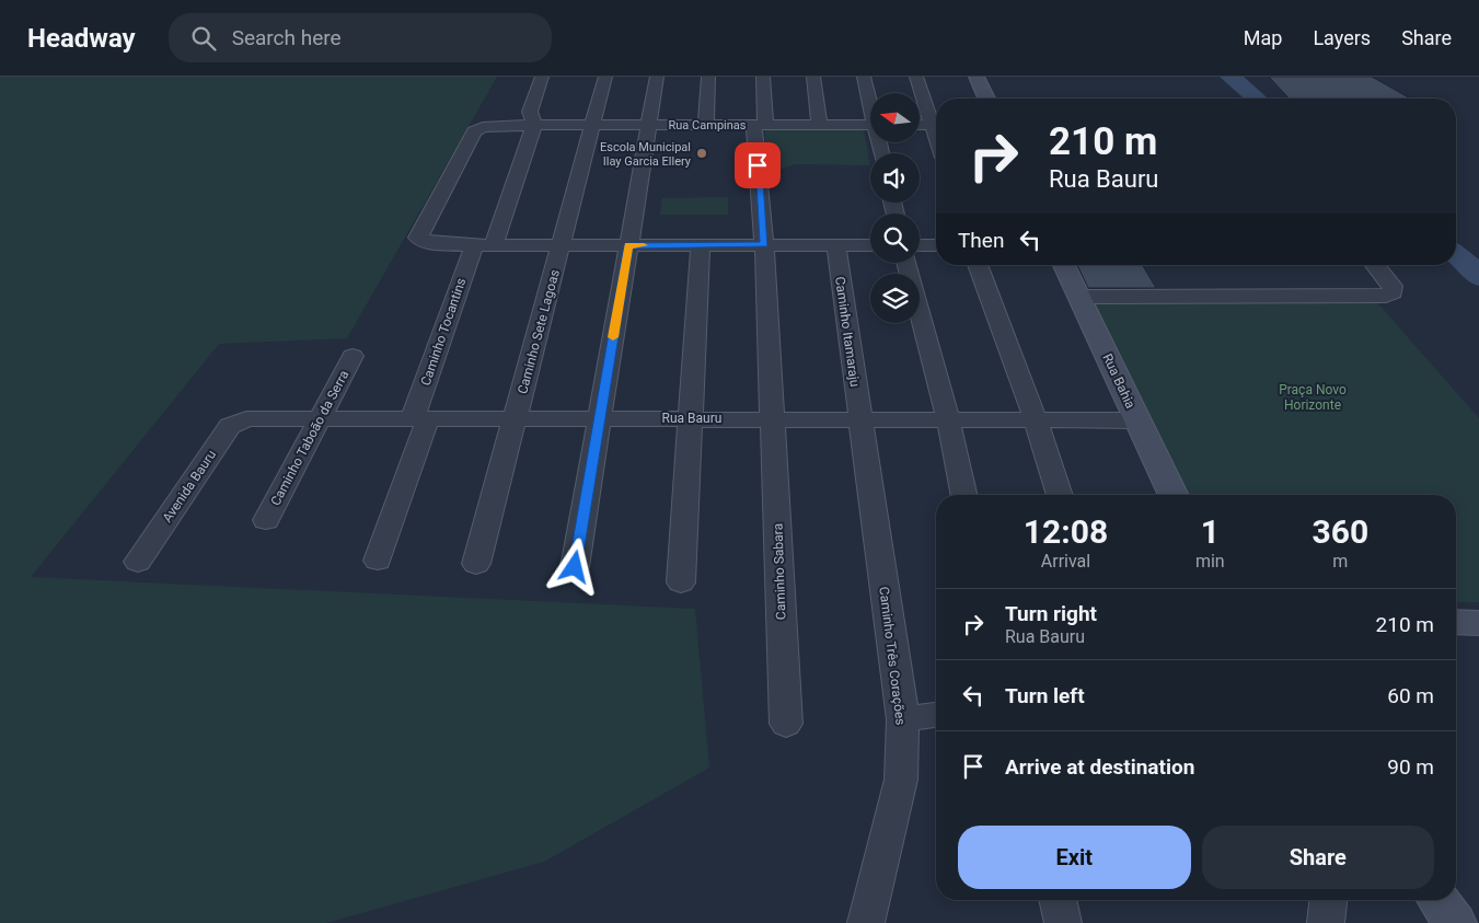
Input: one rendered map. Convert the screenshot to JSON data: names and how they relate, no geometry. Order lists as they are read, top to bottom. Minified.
{"streets":{"street":["Rua Campinas","Caminho Tocantins","Caminho Sete Lagoas","Caminho Itamaraju","Rua Bahia","Rua Bauru","Caminho Taboão da Serra","Avenida Bauru","Caminho Sabara","Caminho Três Corações"]},"crossings":[["Rua Campinas","Caminho Tocantins"],["Rua Campinas","Caminho Sete Lagoas"],["Rua Campinas","Caminho Sabara"],["Caminho Tocantins","Rua Bauru"],["Caminho Sete Lagoas","Rua Bauru"],["Caminho Itamaraju","Rua Bauru"],["Caminho Itamaraju","Caminho Três Corações"],["Rua Bahia","Rua Bauru"],["Rua Bauru","Caminho Taboão da Serra"],["Rua Bauru","Avenida Bauru"],["Rua Bauru","Caminho Sabara"],["Rua Bauru","Caminho Três Corações"]],"parks":["Praça Novo Horizonte"],"places":["Escola Municipal Ilay Garcia Ellery"],"north":"left","page":{"header":"Headway","search":"Search here","nav":["Map","Layers","Share"],"turn":["210 m","Rua Bauru"],"then":"Then","eta":["12:08","Arrival","1","min","360","m"],"list":[{"name":"Turn right","note":"Rua Bauru","value":"210 m"},{"name":"Turn left","value":"60 m"},{"name":"Arrive at destination","value":"90 m"}],"buttons":["Exit","Share"]}}
